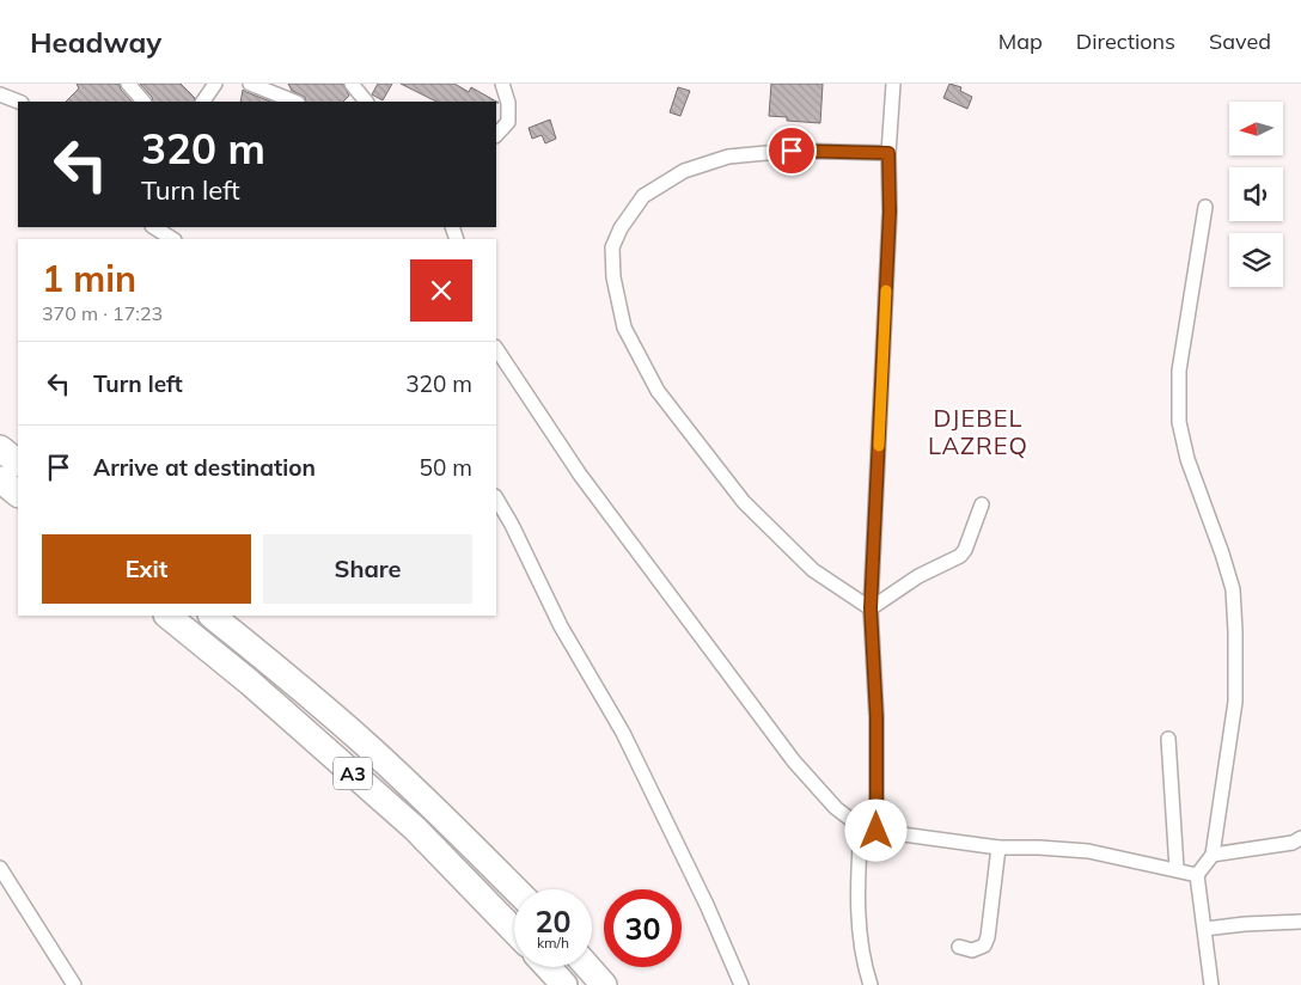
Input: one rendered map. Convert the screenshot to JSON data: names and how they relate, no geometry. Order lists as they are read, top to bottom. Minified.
{"streets":{"highway":["A3"]},"districts":["DJEBEL LAZREQ"],"north":"left","page":{"header":"Headway","nav":["Map","Directions","Saved"],"turn":["320 m","Turn left"],"heading":["1 min","370 m · 17:23"],"list":[{"name":"Turn left","value":"320 m"},{"name":"Arrive at destination","value":"50 m"}],"buttons":["Exit","Share"],"speed":"20 km/h","limit":"30"}}
